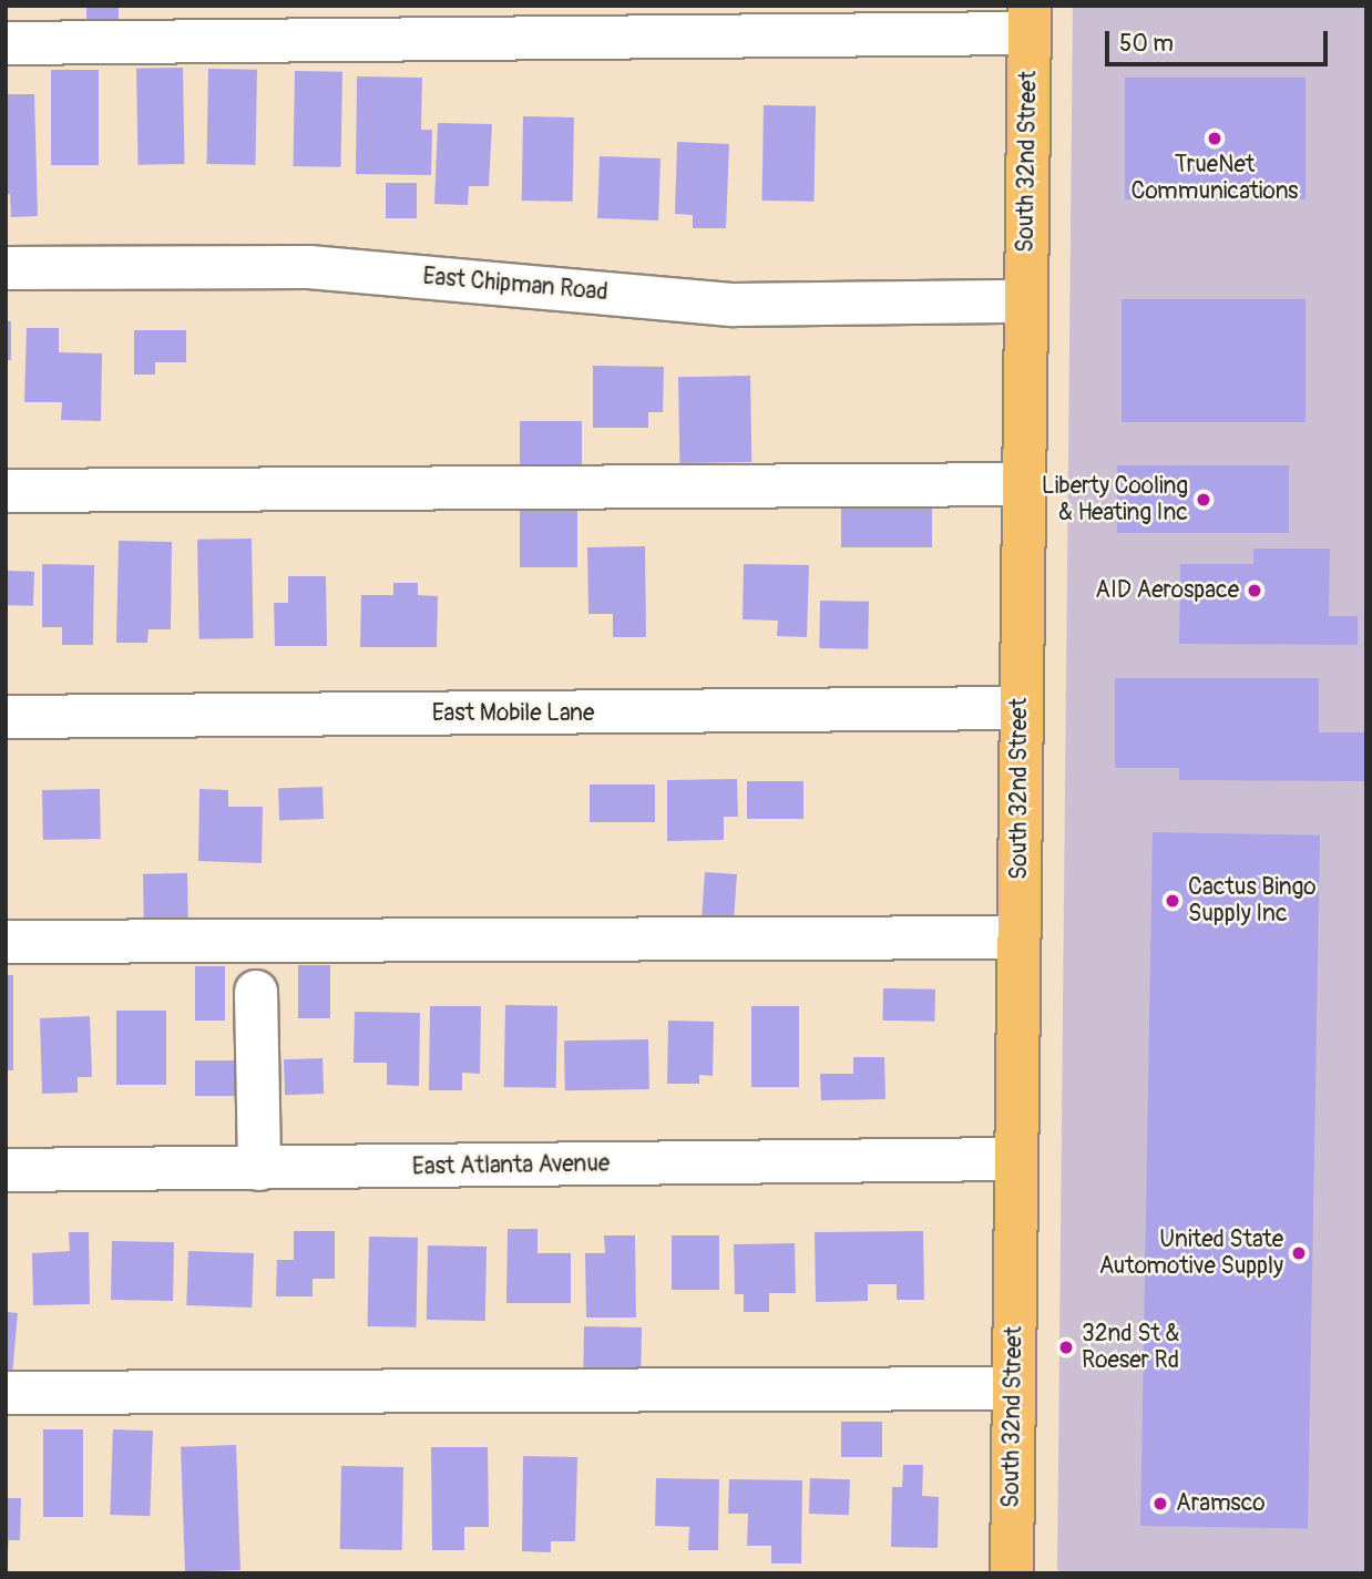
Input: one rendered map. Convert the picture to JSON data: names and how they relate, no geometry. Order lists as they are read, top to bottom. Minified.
{"streets":{"main road":["South 32nd Street"],"street":["East Chipman Road","East Mobile Lane","East Atlanta Avenue"]},"crossings":[["South 32nd Street","East Chipman Road"],["South 32nd Street","East Mobile Lane"],["South 32nd Street","East Atlanta Avenue"]],"places":["TrueNet Communications","Liberty Cooling & Heating Inc","AID Aerospace","Cactus Bingo Supply Inc","United State Automotive Supply","32nd St & Roeser Rd","Aramsco"],"scale_bar":"50 m"}
